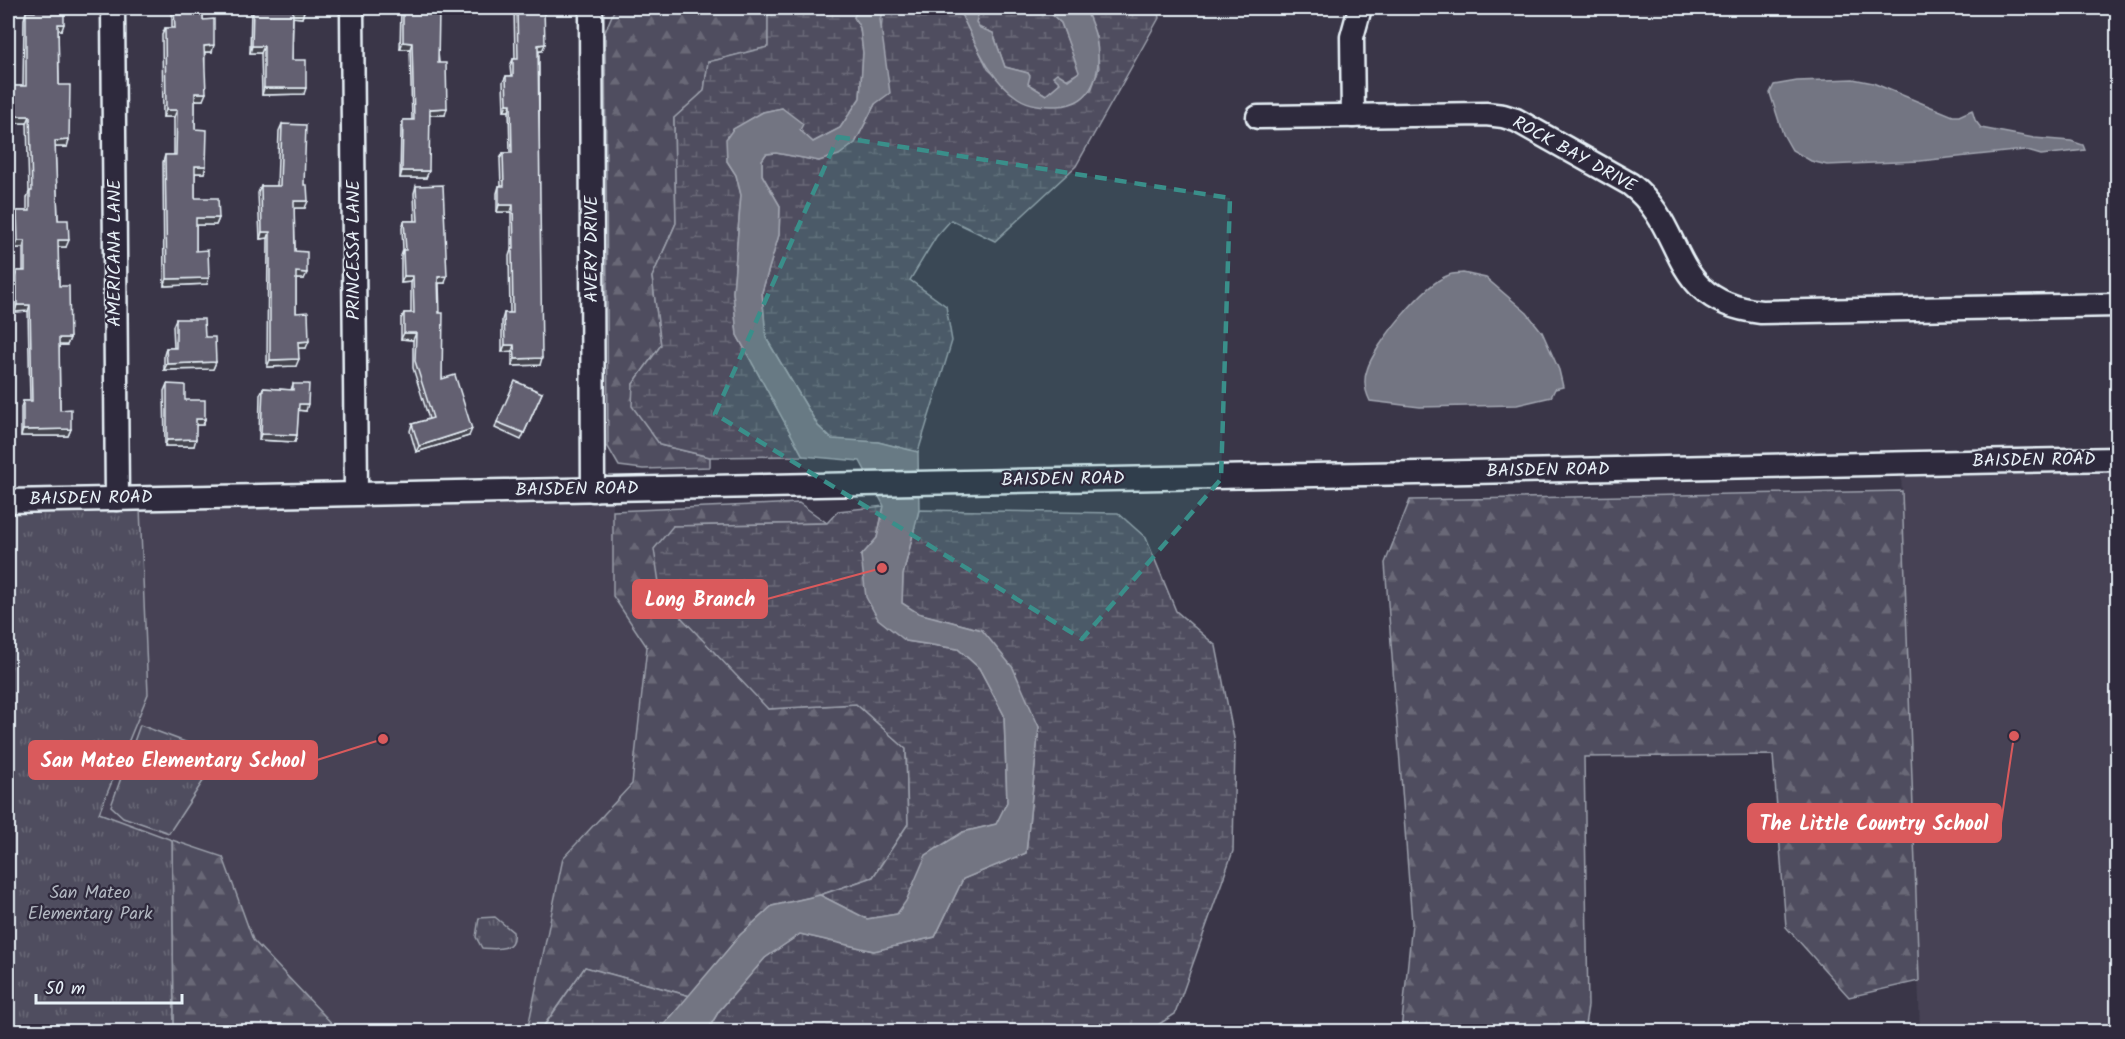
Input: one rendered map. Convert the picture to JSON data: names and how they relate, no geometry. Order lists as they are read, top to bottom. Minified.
{"streets":{"street":["ROCK BAY DRIVE","AVERY DRIVE","PRINCESSA LANE","AMERICANA LANE","BAISDEN ROAD"]},"crossings":[["AVERY DRIVE","BAISDEN ROAD"],["PRINCESSA LANE","BAISDEN ROAD"],["AMERICANA LANE","BAISDEN ROAD"]],"parks":["San Mateo Elementary Park"],"places":["Long Branch","The Little Country School","San Mateo Elementary School"],"scale_bar":"50 m"}
